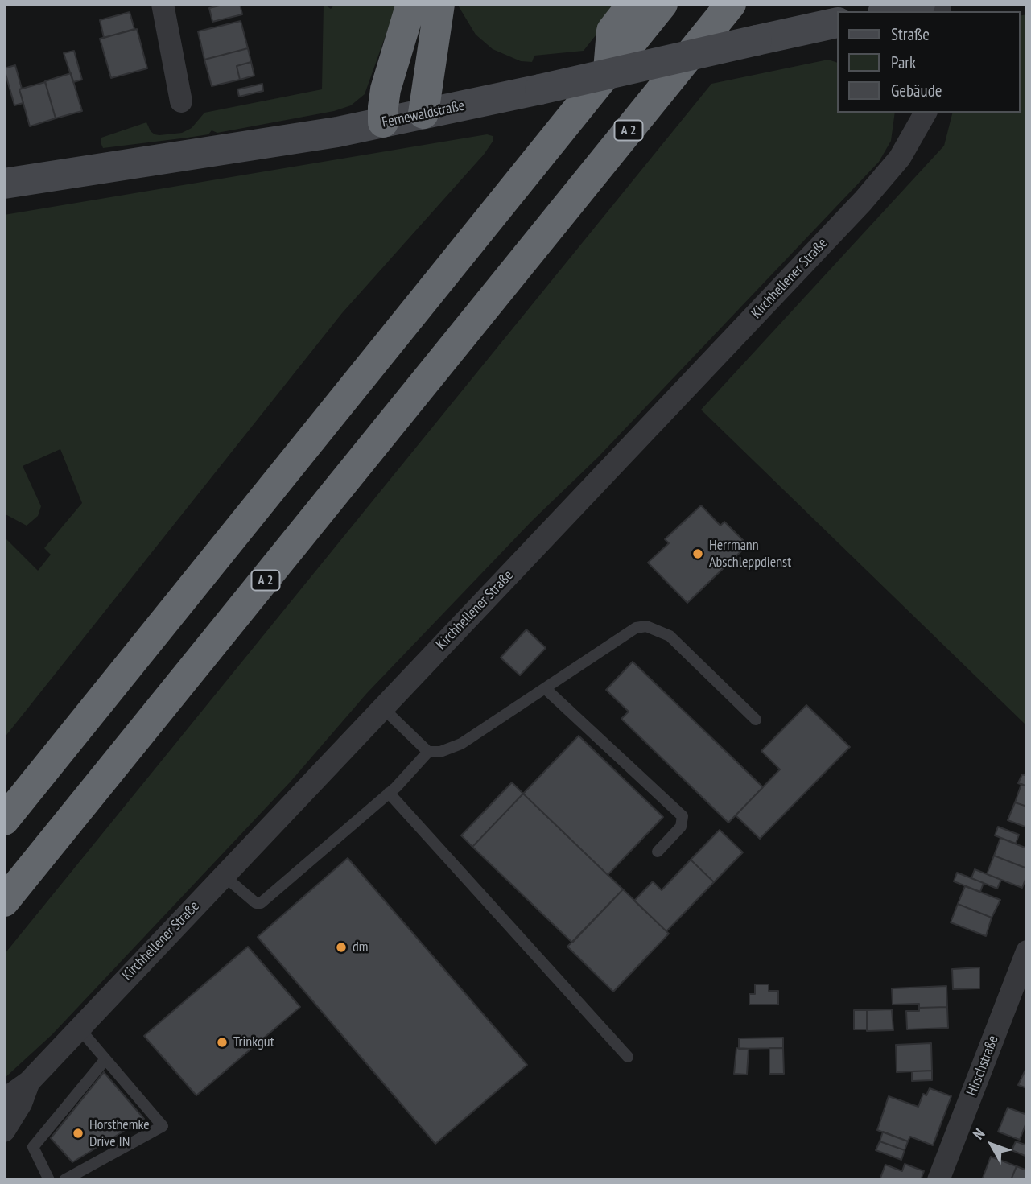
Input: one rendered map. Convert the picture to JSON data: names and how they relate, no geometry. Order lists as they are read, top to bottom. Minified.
{"streets":{"highway":["A 2"],"main road":["Fernewaldstraße"],"street":["Kirchhellener Straße","Hirschstraße"]},"places":["Herrmann Abschleppdienst","dm","Trinkgut","Horsthemke Drive IN"],"legend":["Straße","Park","Gebäude"],"north":"top left"}
